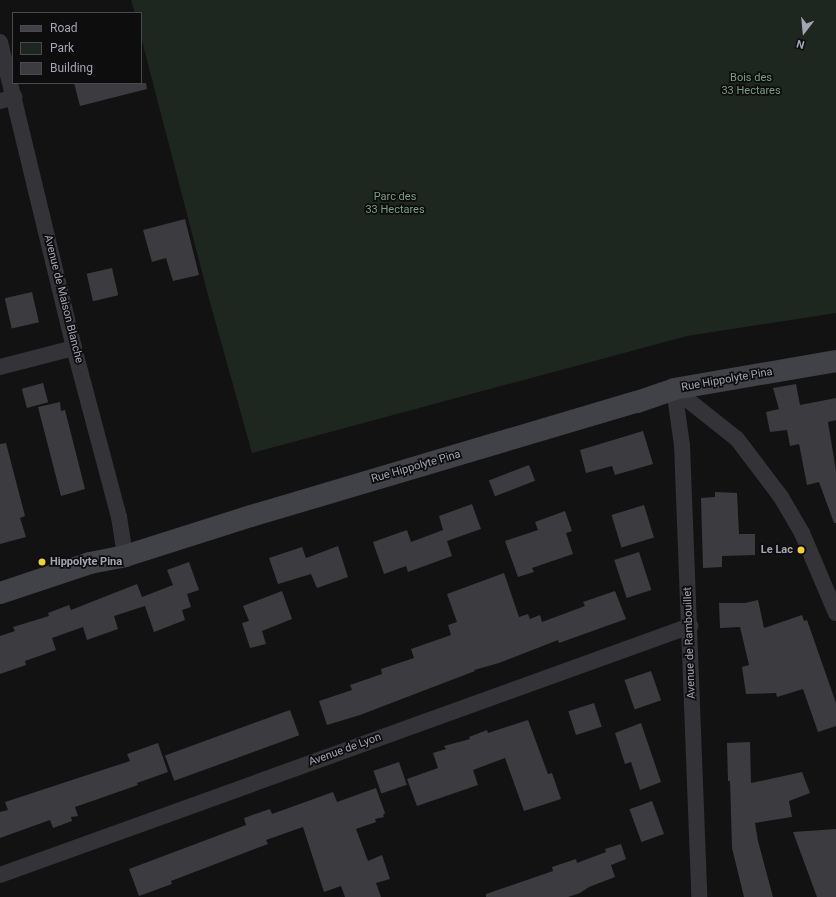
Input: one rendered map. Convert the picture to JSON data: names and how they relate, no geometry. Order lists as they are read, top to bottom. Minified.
{"streets":{"main road":["Rue Hippolyte Pina"],"street":["Avenue de Maison Blanche","Avenue de Rambouillet","Avenue de Lyon"]},"crossings":[["Avenue de Maison Blanche","Rue Hippolyte Pina"],["Rue Hippolyte Pina","Avenue de Rambouillet"],["Avenue de Rambouillet","Avenue de Lyon"]],"parks":["Bois des 33 Hectares","Parc des 33 Hectares"],"places":["Le Lac","Hippolyte Pina"],"legend":["Road","Park","Building"],"north":"bottom"}
